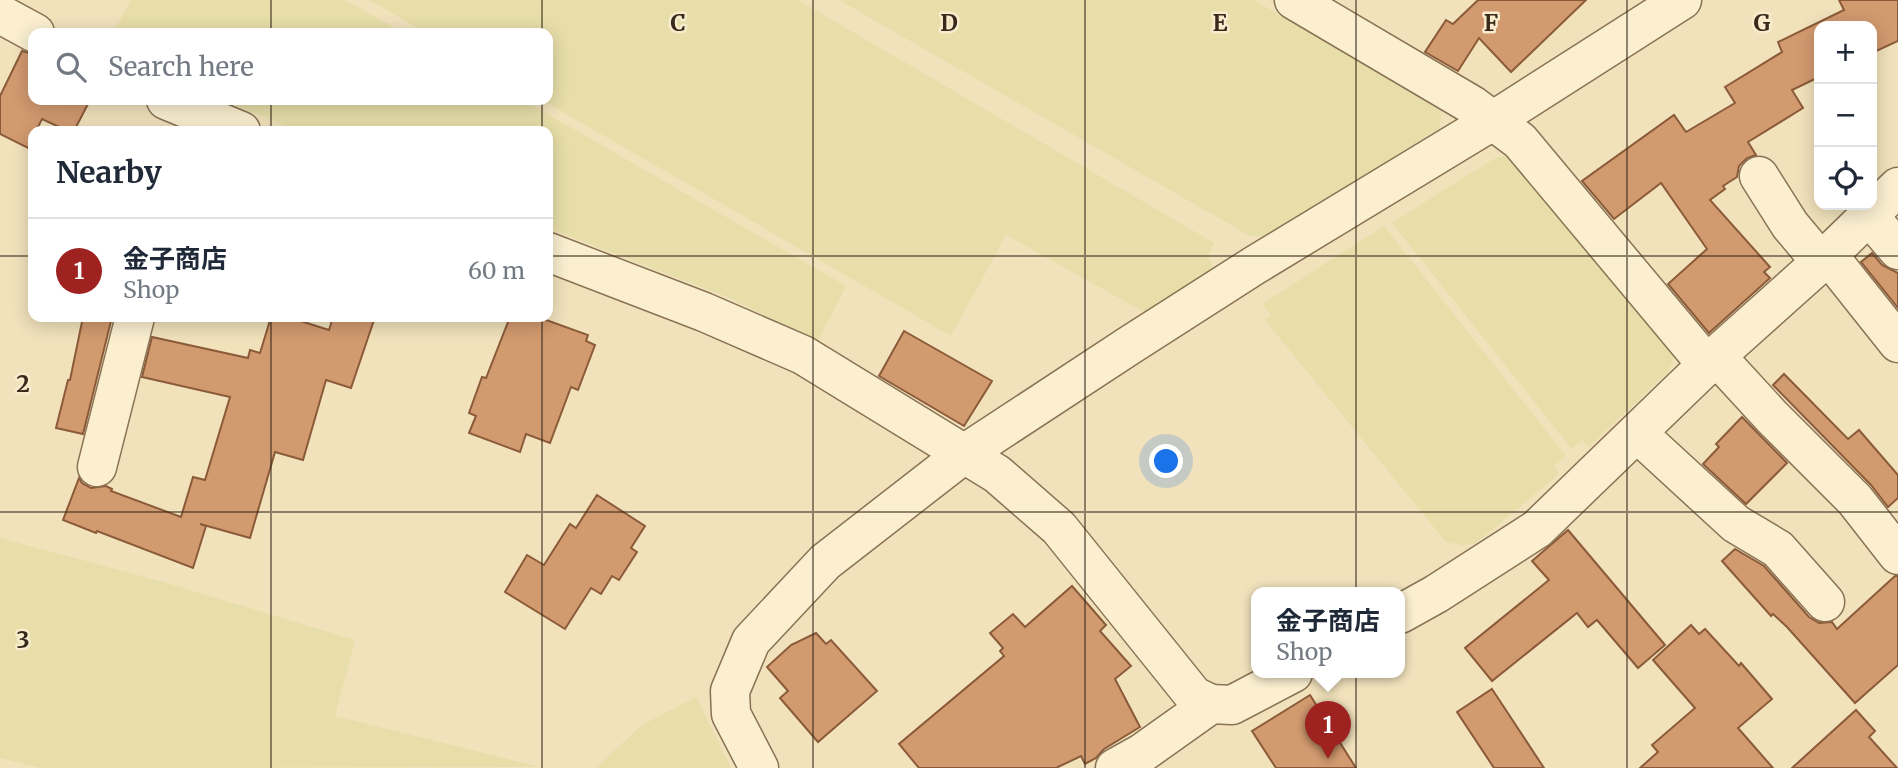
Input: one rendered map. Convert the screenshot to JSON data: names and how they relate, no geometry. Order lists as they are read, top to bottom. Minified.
{"page":{"map_buttons":["+","−"],"search":"Search here","heading":"Nearby","list":[{"mark":"1","name":"金子商店","note":"Shop","value":"60 m"}],"popup":["金子商店","Shop"],"pins":"1"},"grid":{"columns":["C","D","E","F","G"],"rows":["2","3"]}}
